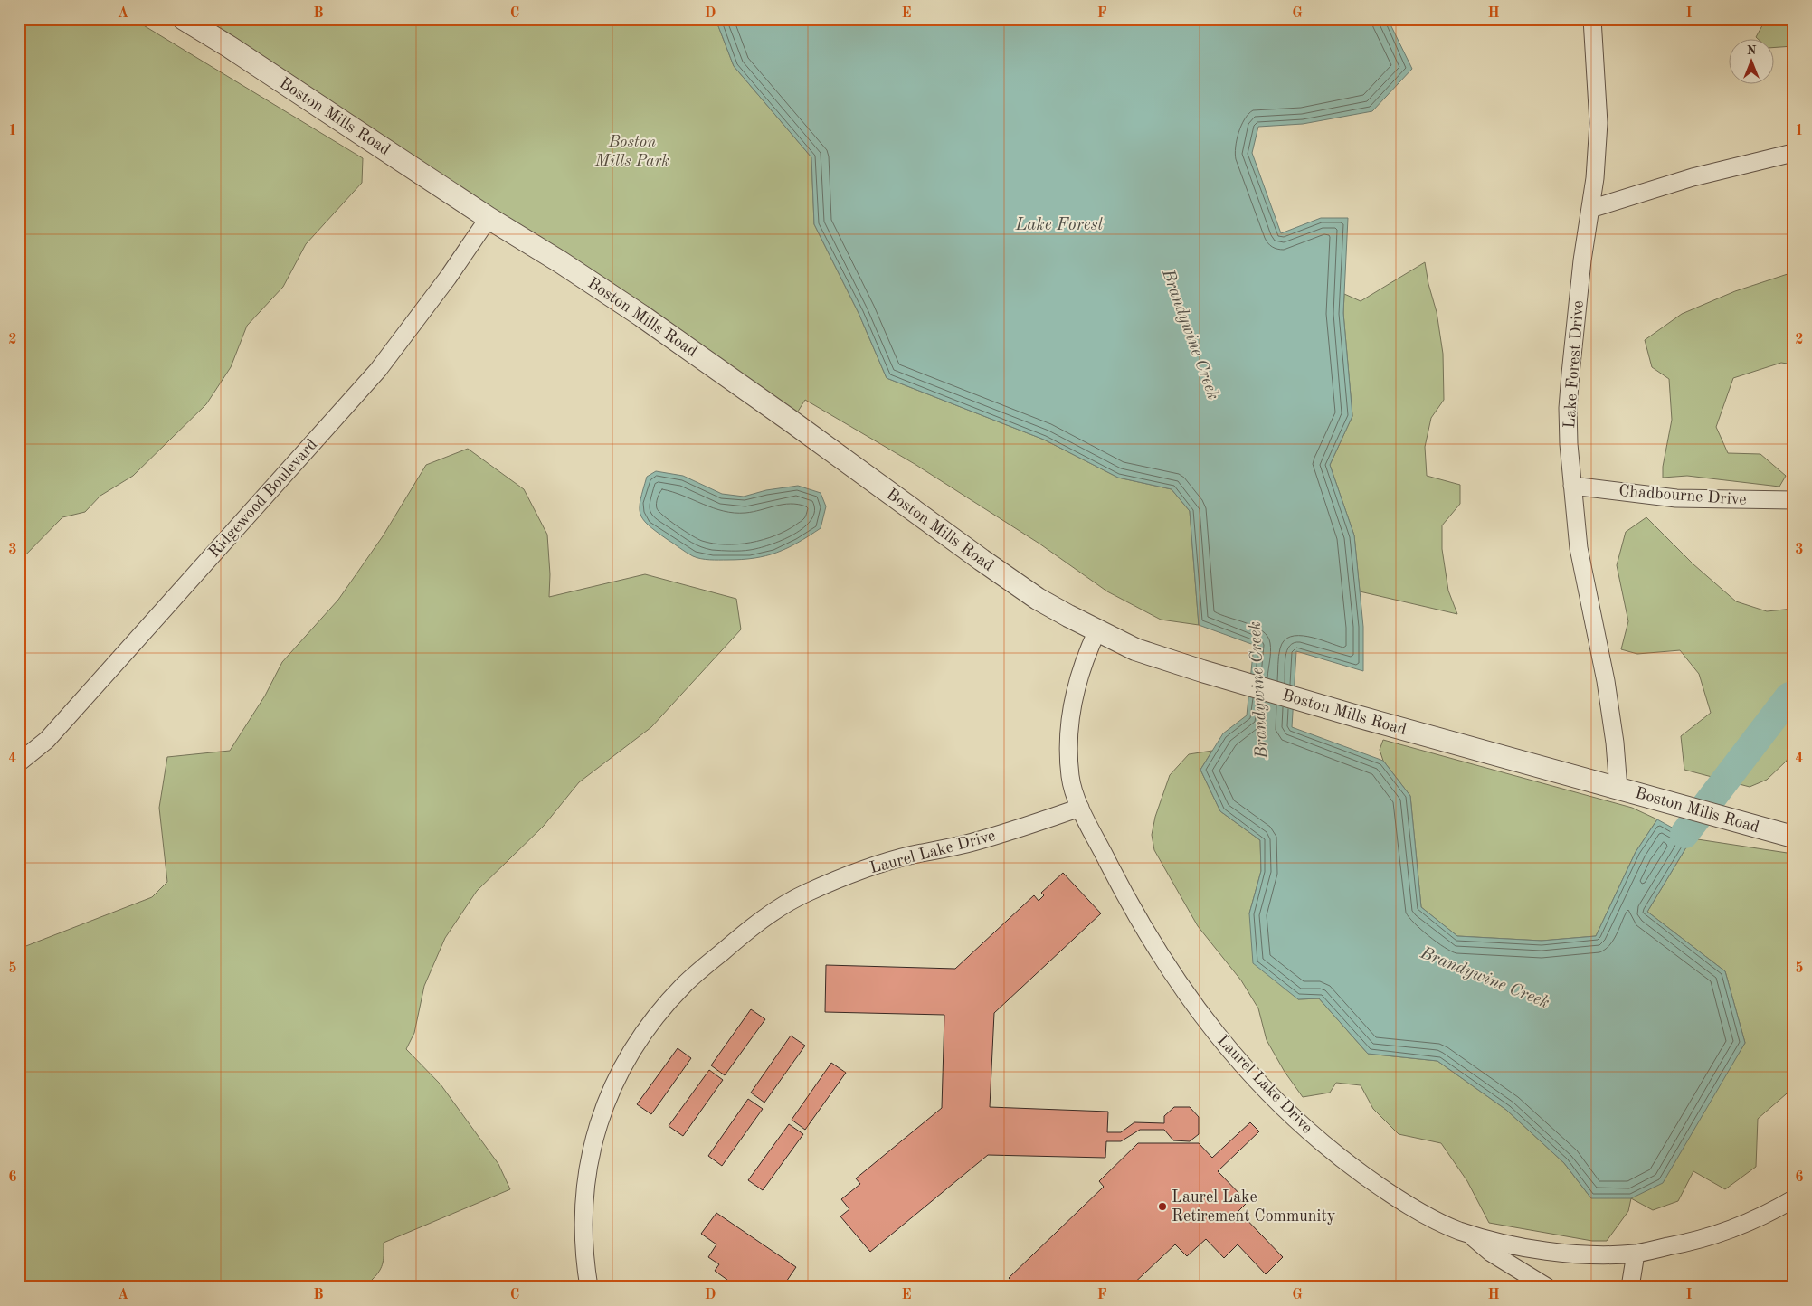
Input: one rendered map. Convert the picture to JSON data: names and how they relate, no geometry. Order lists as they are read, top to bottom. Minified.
{"streets":{"street":["Boston Mills Road","Lake Forest Drive","Chadbourne Drive","Ridgewood Boulevard","Laurel Lake Drive"]},"crossings":[["Boston Mills Road","Lake Forest Drive"],["Boston Mills Road","Ridgewood Boulevard"],["Boston Mills Road","Laurel Lake Drive"],["Lake Forest Drive","Chadbourne Drive"]],"water":["Lake Forest","Brandywine Creek"],"parks":["Boston Mills Park"],"places":["Laurel Lake Retirement Community"],"north":"top","grid":{"columns":["A","B","C","D","E","F","G","H","I"],"rows":["1","2","3","4","5","6"]}}
